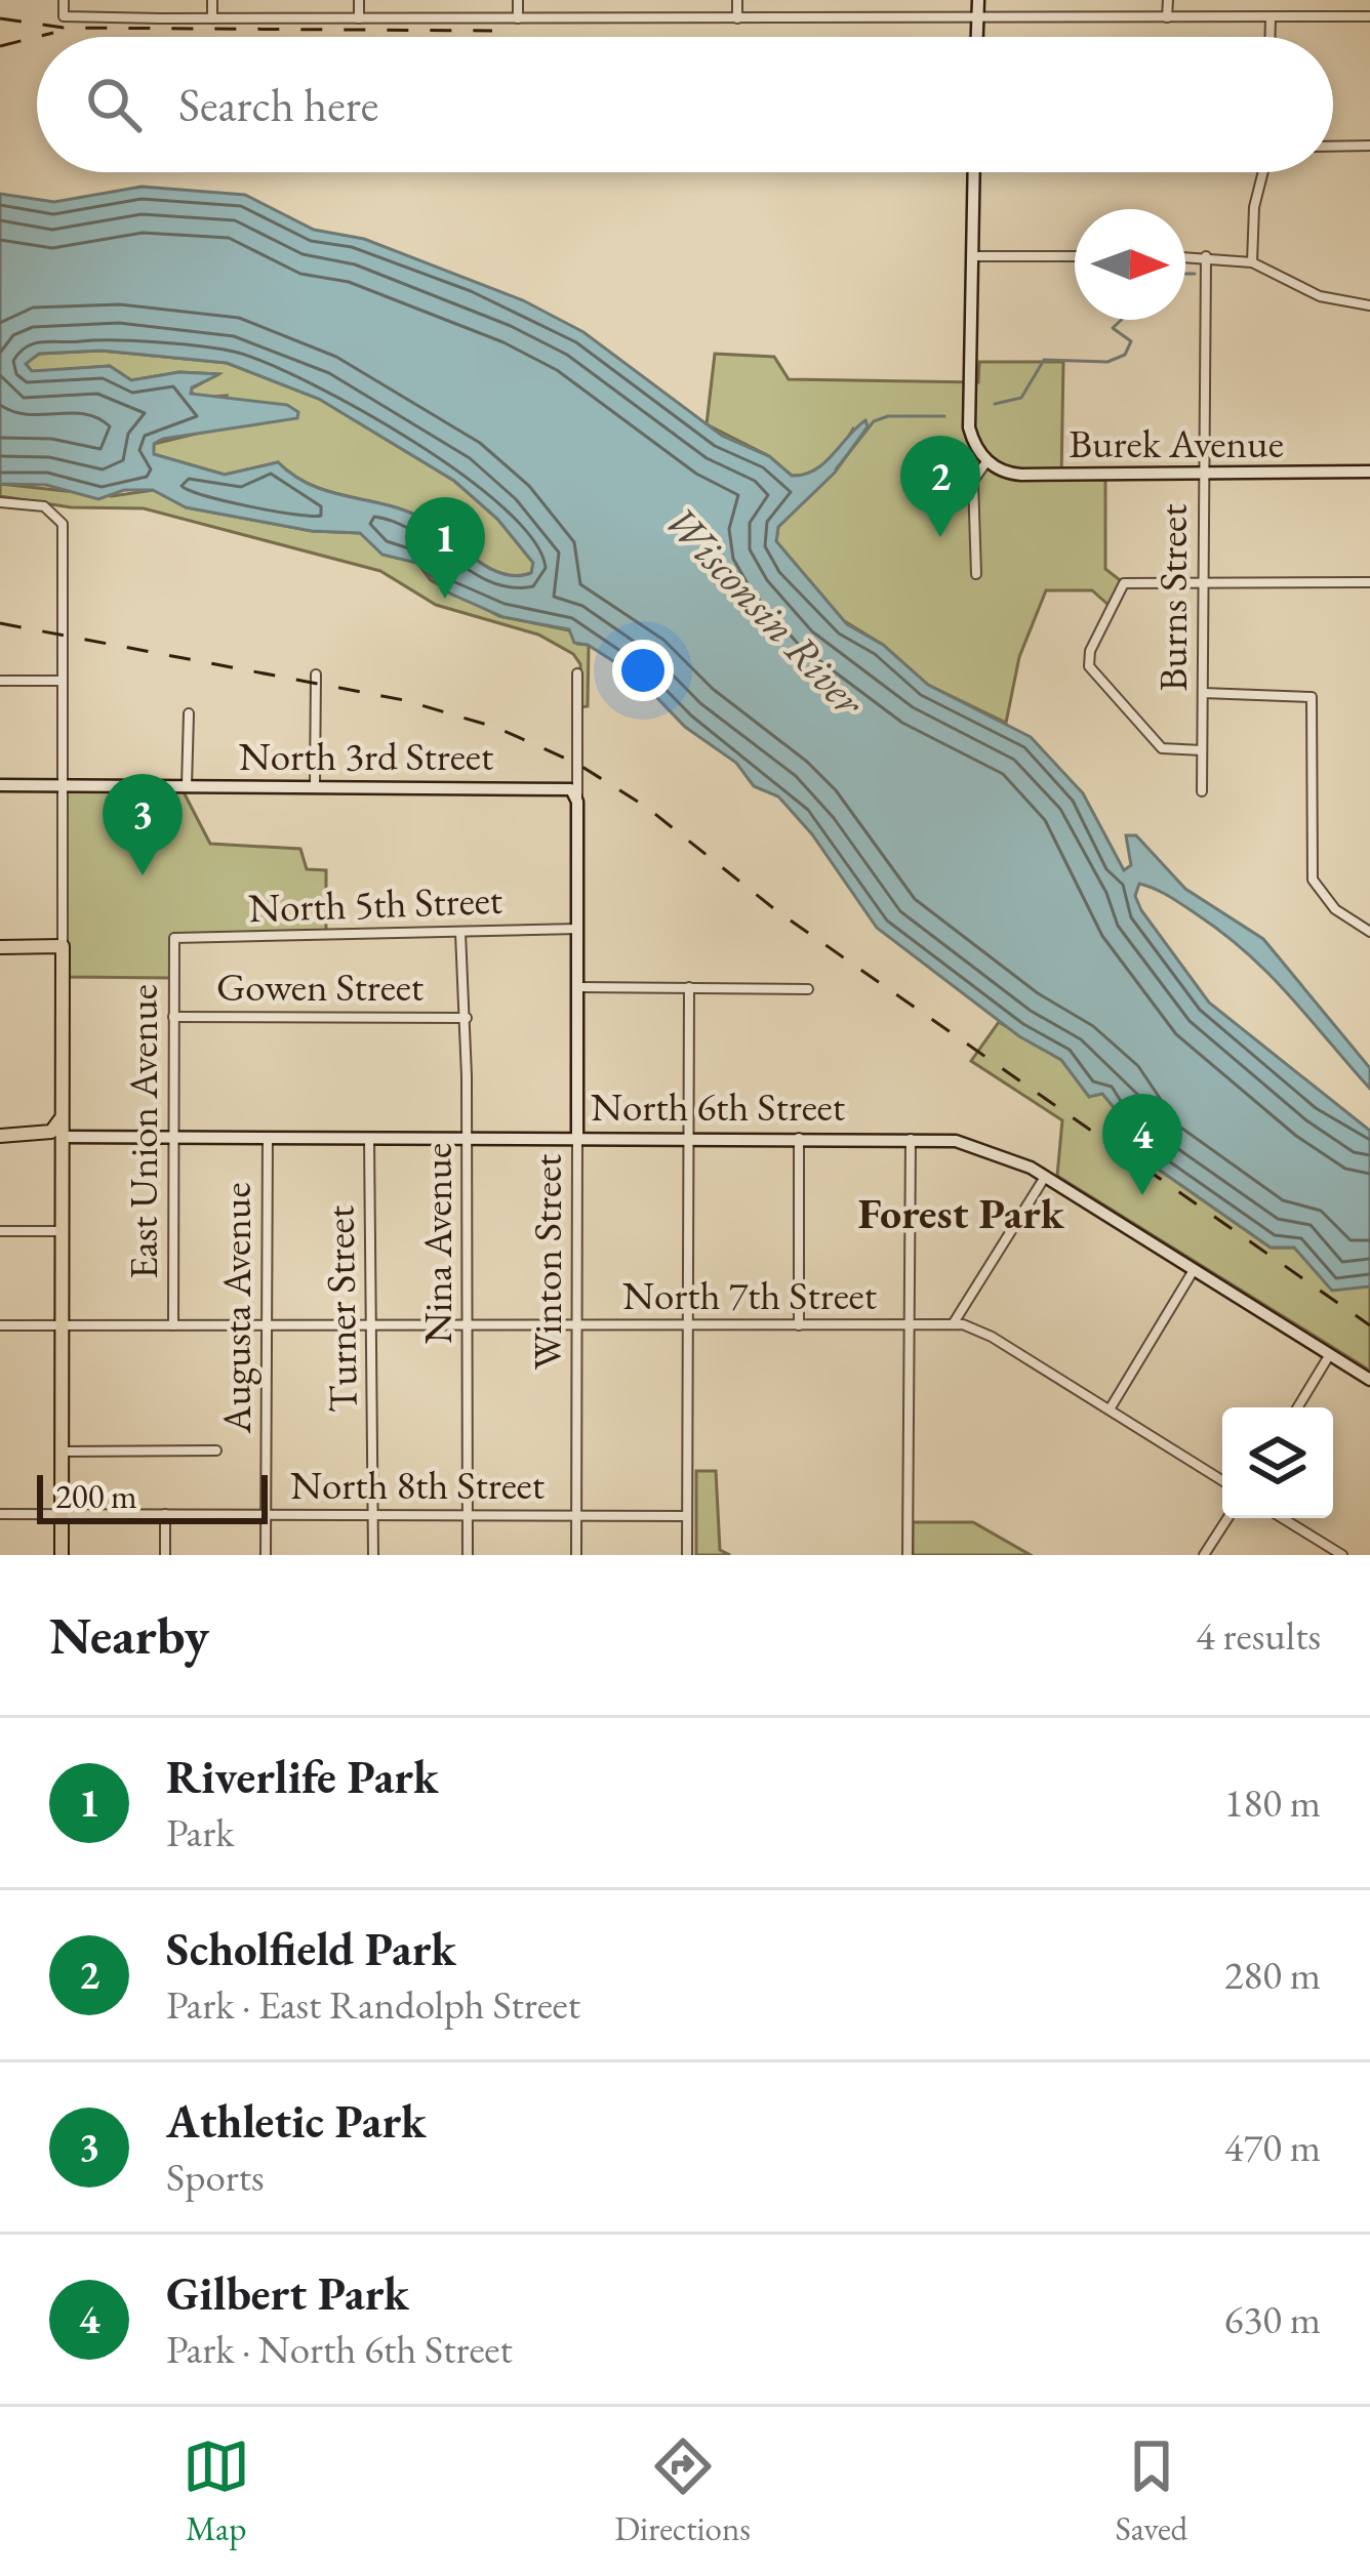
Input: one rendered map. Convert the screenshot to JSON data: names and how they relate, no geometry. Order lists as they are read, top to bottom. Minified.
{"streets":{"main road":["North 6th Street"],"street":["Burek Avenue","Burns Street","North 3rd Street","North 5th Street","Gowen Street","East Union Avenue","Nina Avenue","Winton Street","North 7th Street","Augusta Avenue","Turner Street","North 8th Street"]},"crossings":[["Burek Avenue","Burns Street"],["North 3rd Street","Winton Street"],["North 5th Street","East Union Avenue"],["North 5th Street","Nina Avenue"],["North 5th Street","Winton Street"],["Gowen Street","East Union Avenue"],["Gowen Street","Nina Avenue"],["North 6th Street","East Union Avenue"],["North 6th Street","Nina Avenue"],["North 6th Street","Winton Street"],["North 6th Street","Augusta Avenue"],["North 6th Street","Turner Street"],["East Union Avenue","North 7th Street"],["Nina Avenue","North 7th Street"],["Nina Avenue","North 8th Street"],["Winton Street","North 7th Street"],["Winton Street","North 8th Street"],["North 7th Street","Augusta Avenue"],["North 7th Street","Turner Street"],["Augusta Avenue","North 8th Street"],["Turner Street","North 8th Street"]],"districts":["Forest Park"],"water":["Wisconsin River"],"scale_bar":"200 m","north":"right","page":{"search":"Search here","pins":["2","1","3","4"],"scale":"200 m","heading":["Nearby","4 results"],"list":[{"mark":"1","name":"Riverlife Park","note":"Park","value":"180 m"},{"mark":"2","name":"Scholfield Park","note":"Park · East Randolph Street","value":"280 m"},{"mark":"3","name":"Athletic Park","note":"Sports","value":"470 m"},{"mark":"4","name":"Gilbert Park","note":"Park · North 6th Street","value":"630 m"}],"nav":["Map","Directions","Saved"]}}
